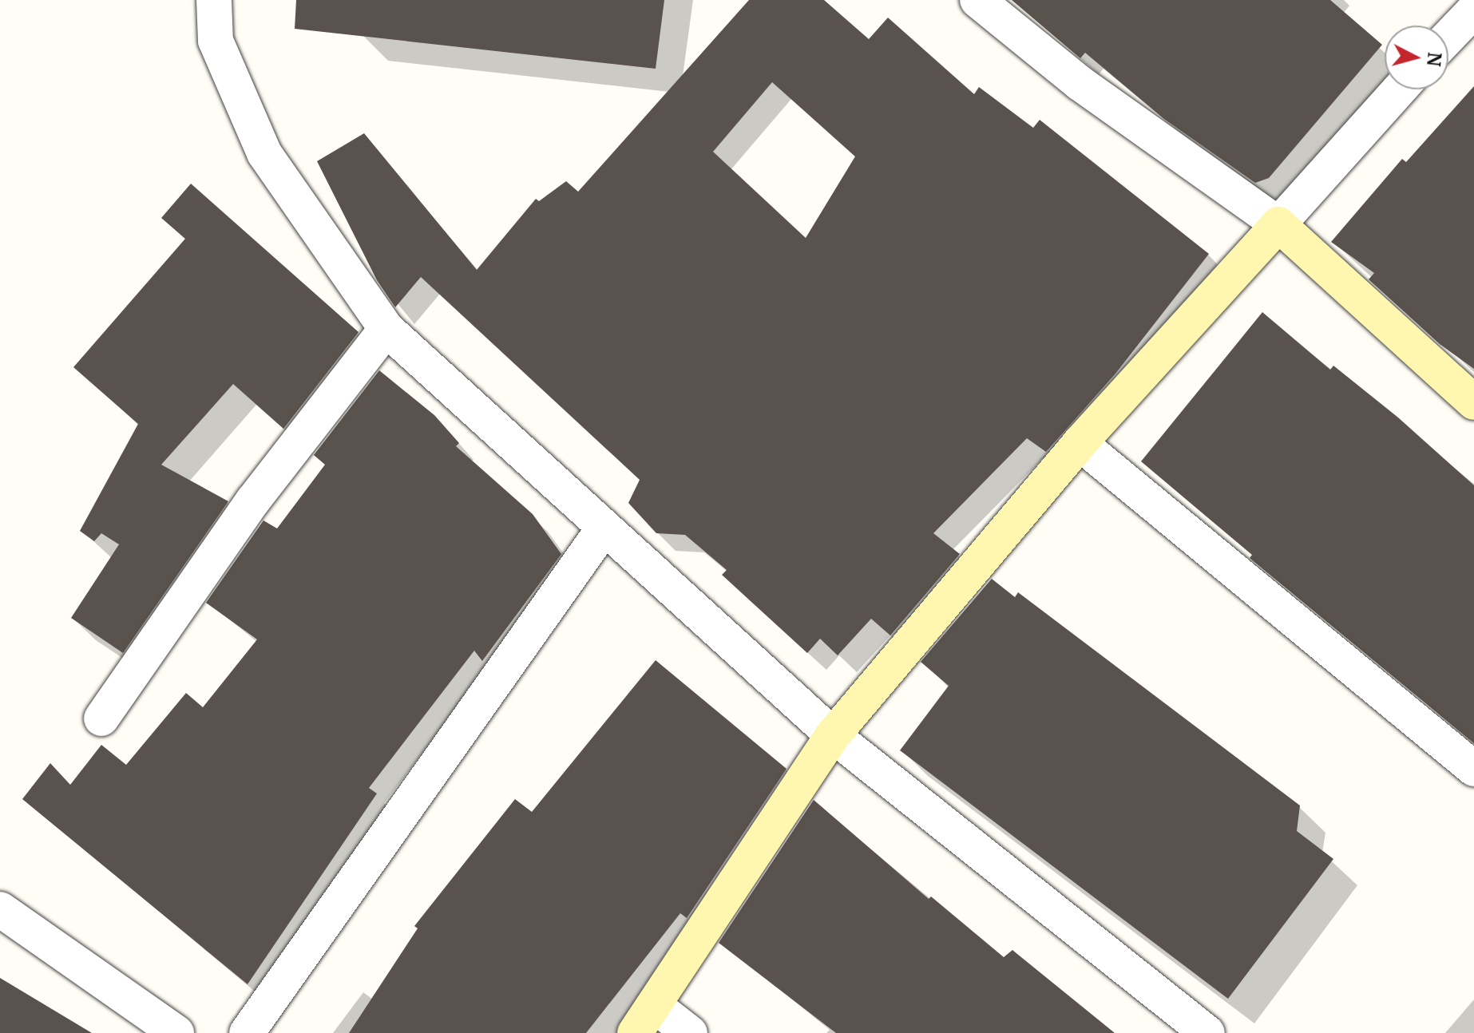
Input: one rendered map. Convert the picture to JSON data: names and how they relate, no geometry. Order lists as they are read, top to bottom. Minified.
{"north":"right"}
